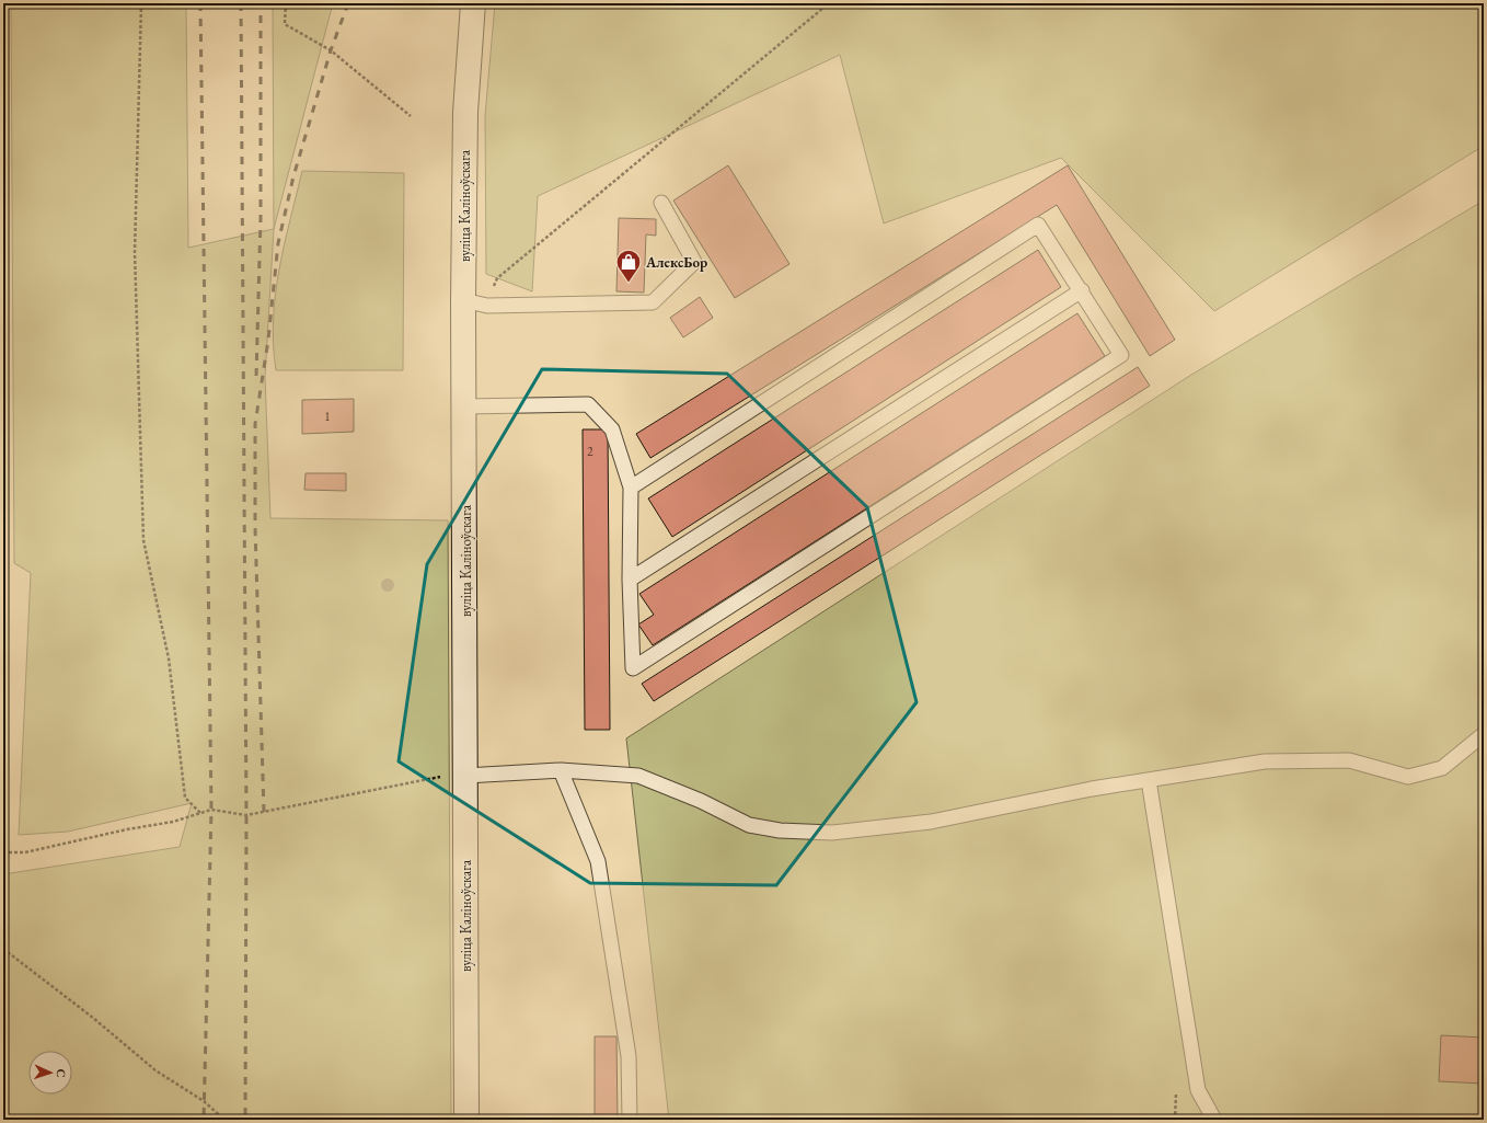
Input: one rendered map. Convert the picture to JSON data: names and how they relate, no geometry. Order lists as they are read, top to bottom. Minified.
{"streets":{"street":["вуліца Каліноўскага"]},"places":{"shop":["АлексБор"]},"house_numbers":["1","2"],"north":"right"}
